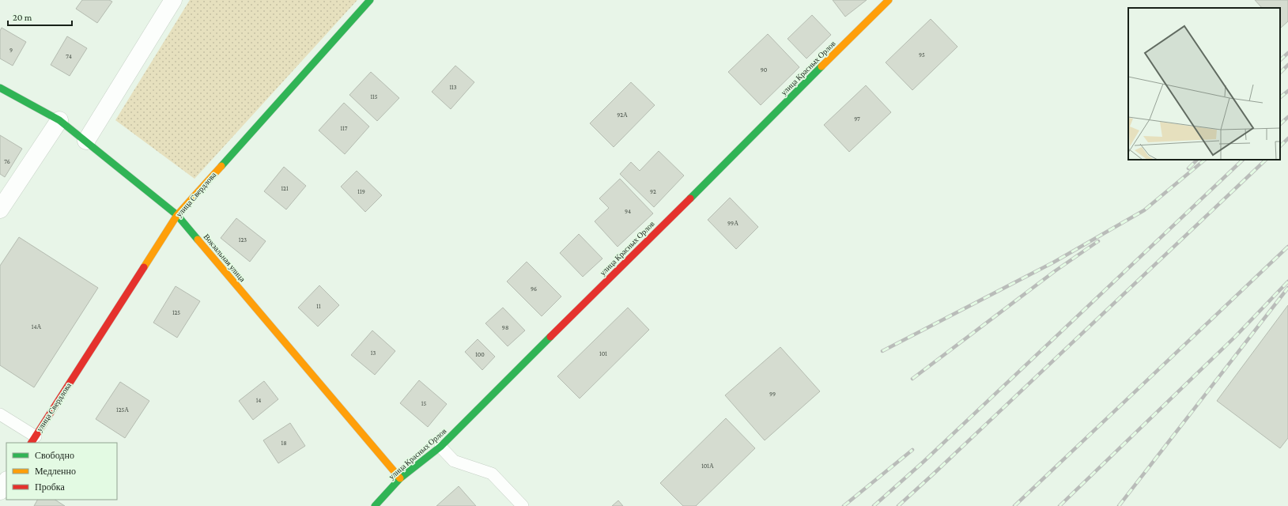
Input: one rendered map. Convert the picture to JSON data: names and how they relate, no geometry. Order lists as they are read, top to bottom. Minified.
{"streets":{"street":["улица Красных Орлов","улица Свердлова","Вокзальная улица"]},"crossings":[["улица Красных Орлов","Вокзальная улица"],["улица Свердлова","Вокзальная улица"]],"house_numbers":["9","95","74","90","113","115","92А","97","117","76","121","119","92","94","99А","123","96","11","125","14А","98","13","101","100","99","14","15","125А","18","101А"],"legend":["Свободно","Медленно","Пробка"],"scale_bar":"20 m"}
